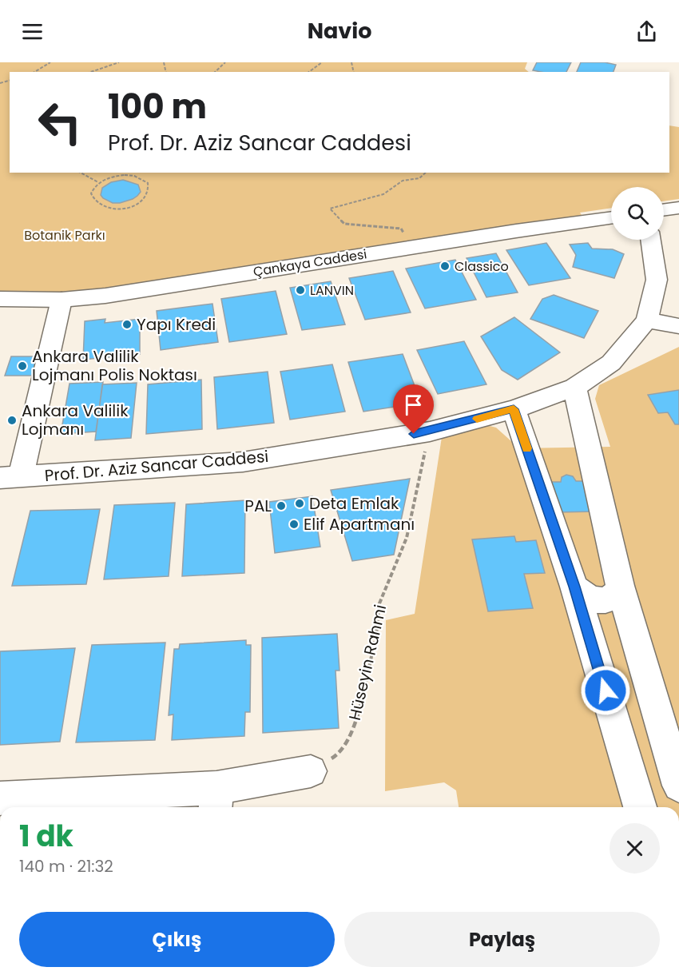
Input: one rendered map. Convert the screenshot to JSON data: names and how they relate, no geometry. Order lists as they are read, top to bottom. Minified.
{"streets":{"street":["Çankaya Caddesi","Prof. Dr. Aziz Sancar Caddesi"],"path":["Hüseyin Rahmi"]},"crossings":[["Prof. Dr. Aziz Sancar Caddesi","Hüseyin Rahmi"]],"parks":["Botanik Parkı"],"places":["Classico","LANVIN","Yapı Kredi","Ankara Valilik Lojmanı Polis Noktası","Ankara Valilik Lojmanı","Deta Emlak","PAL","Elif Apartmanı"],"page":{"header":"Navio","turn":["100 m","Prof. Dr. Aziz Sancar Caddesi"],"heading":["1 dk","140 m · 21:32"],"buttons":["Çıkış","Paylaş"]}}
